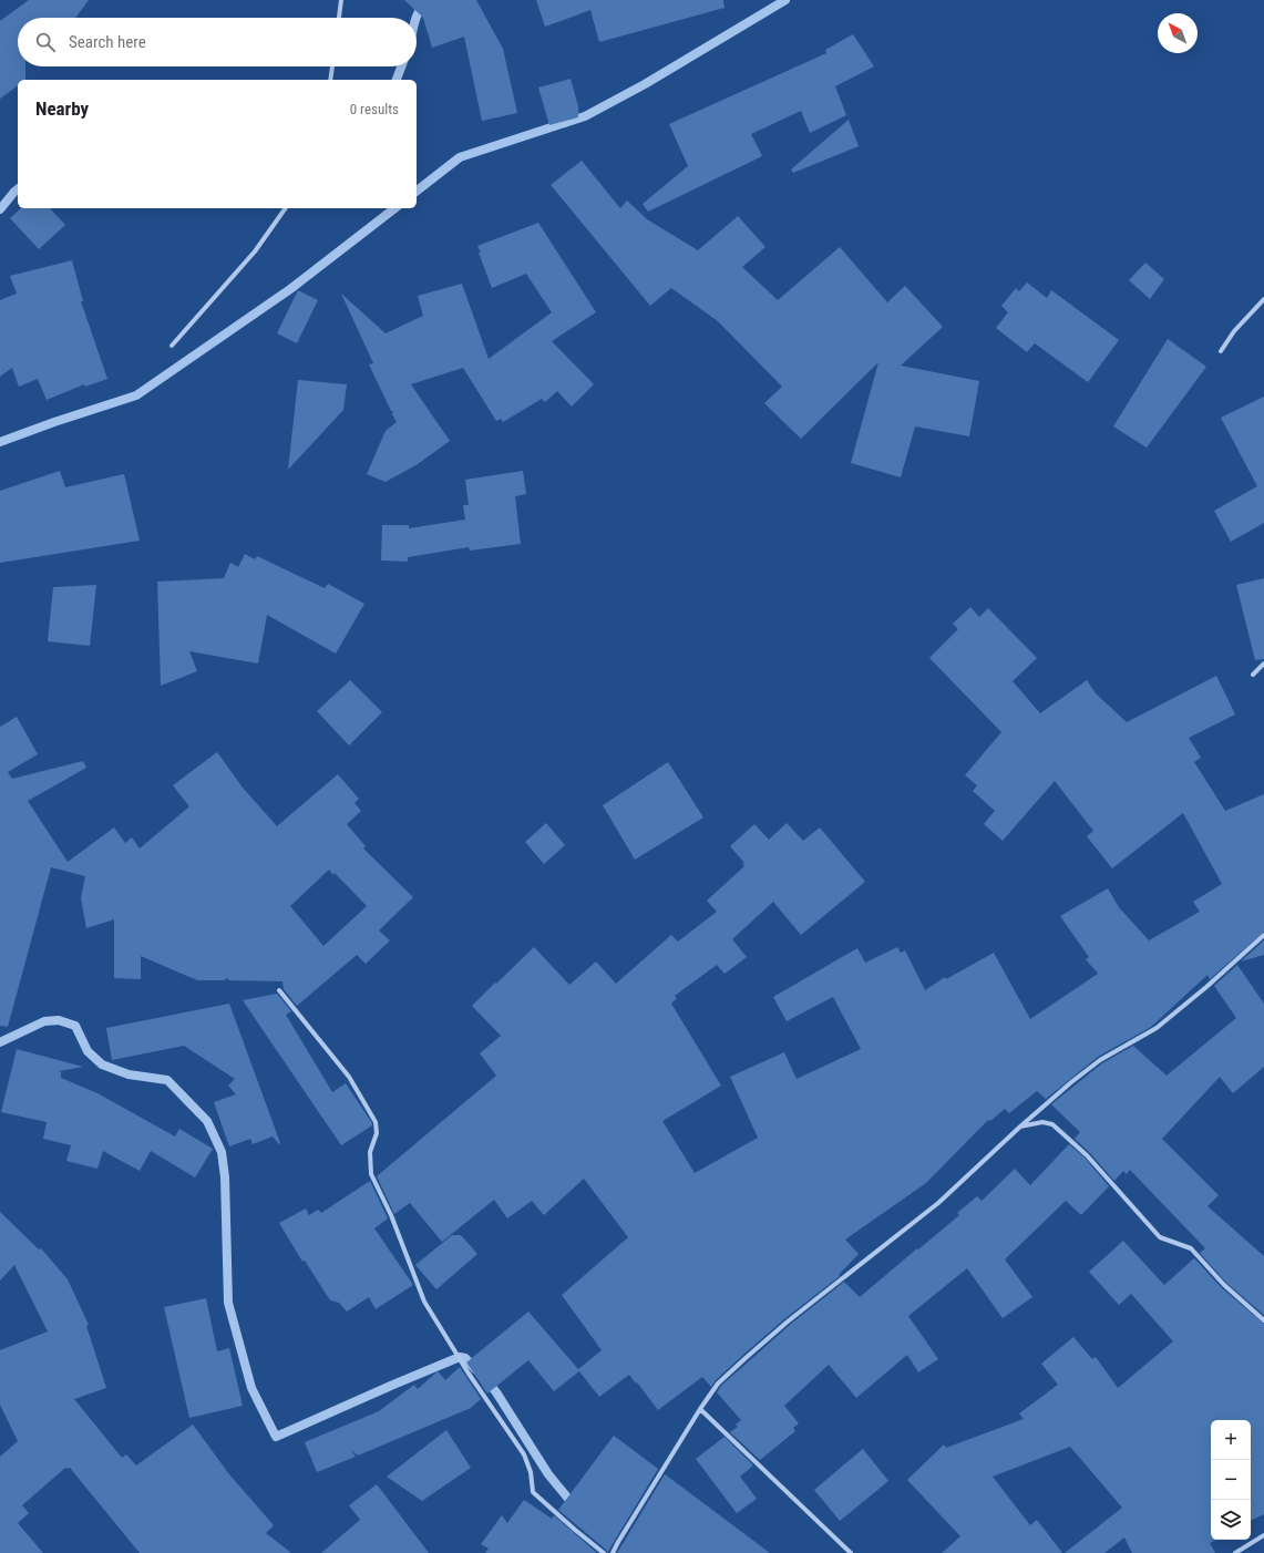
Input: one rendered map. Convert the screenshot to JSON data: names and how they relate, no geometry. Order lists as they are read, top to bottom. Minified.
{"north":"top left","page":{"search":"Search here","heading":["Nearby","0 results"],"map_buttons":["+","−"]}}
